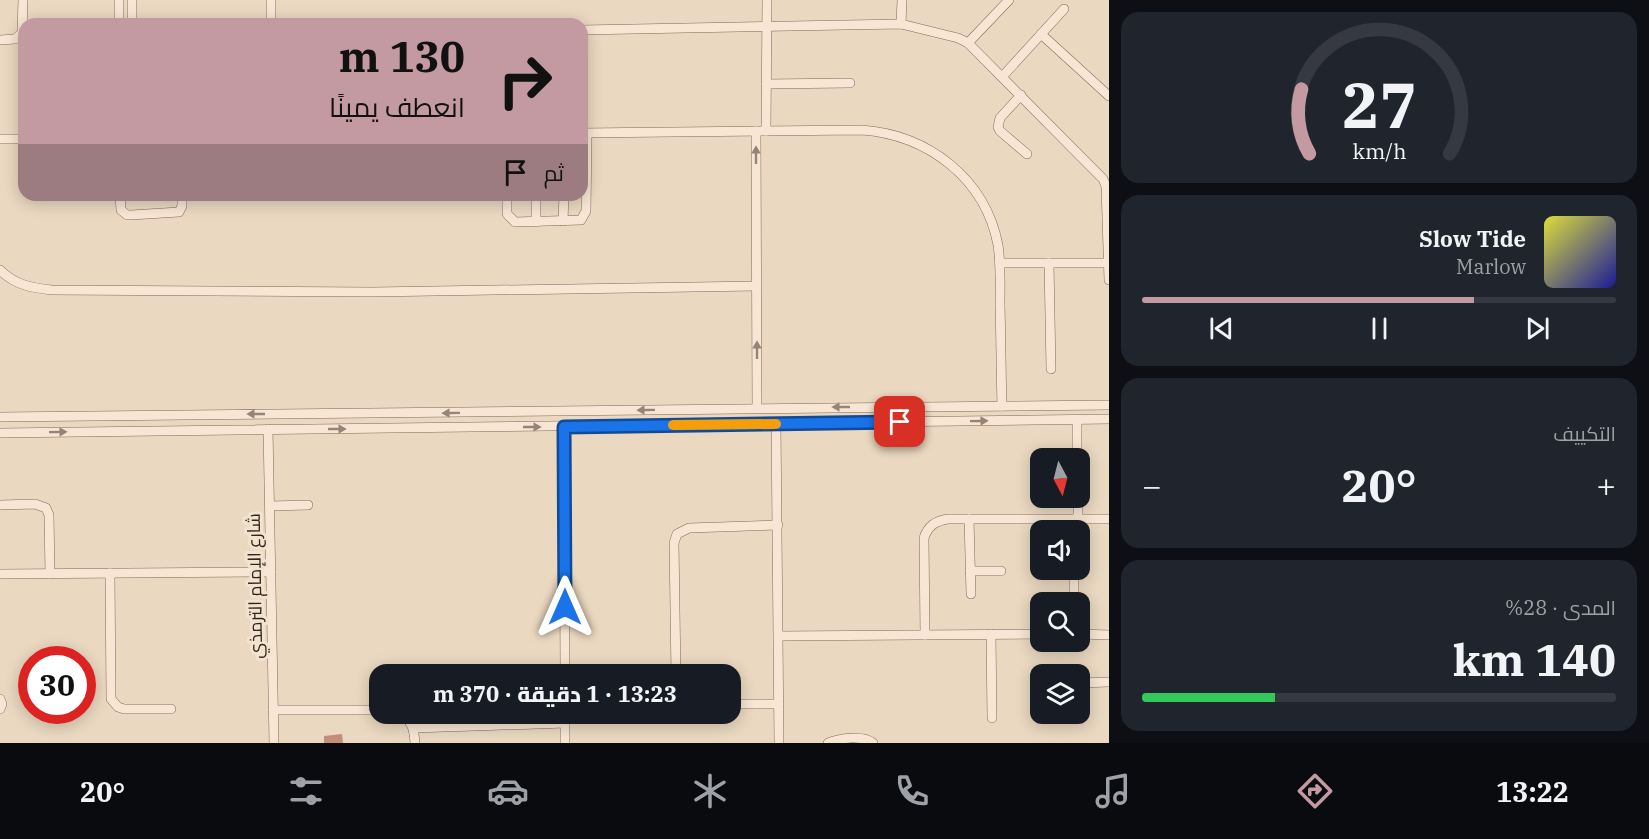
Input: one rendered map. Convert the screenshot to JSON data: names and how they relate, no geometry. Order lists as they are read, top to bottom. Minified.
{"streets":{"street":["شارع الإمام الترمذي"]},"north":"bottom","page":{"turn":["130 m","انعطف يمينًا"],"then":"ثم","song":["Slow Tide","Marlow"],"tile":["التكييف",["المدى · 28%","140 km"]],"heat":["−","20°","+"],"limit":"30","trip":"13:23 · 1 دقيقة · 370 m","tabs":["13:22","20°"],"gauge":["27","km/h"]}}
